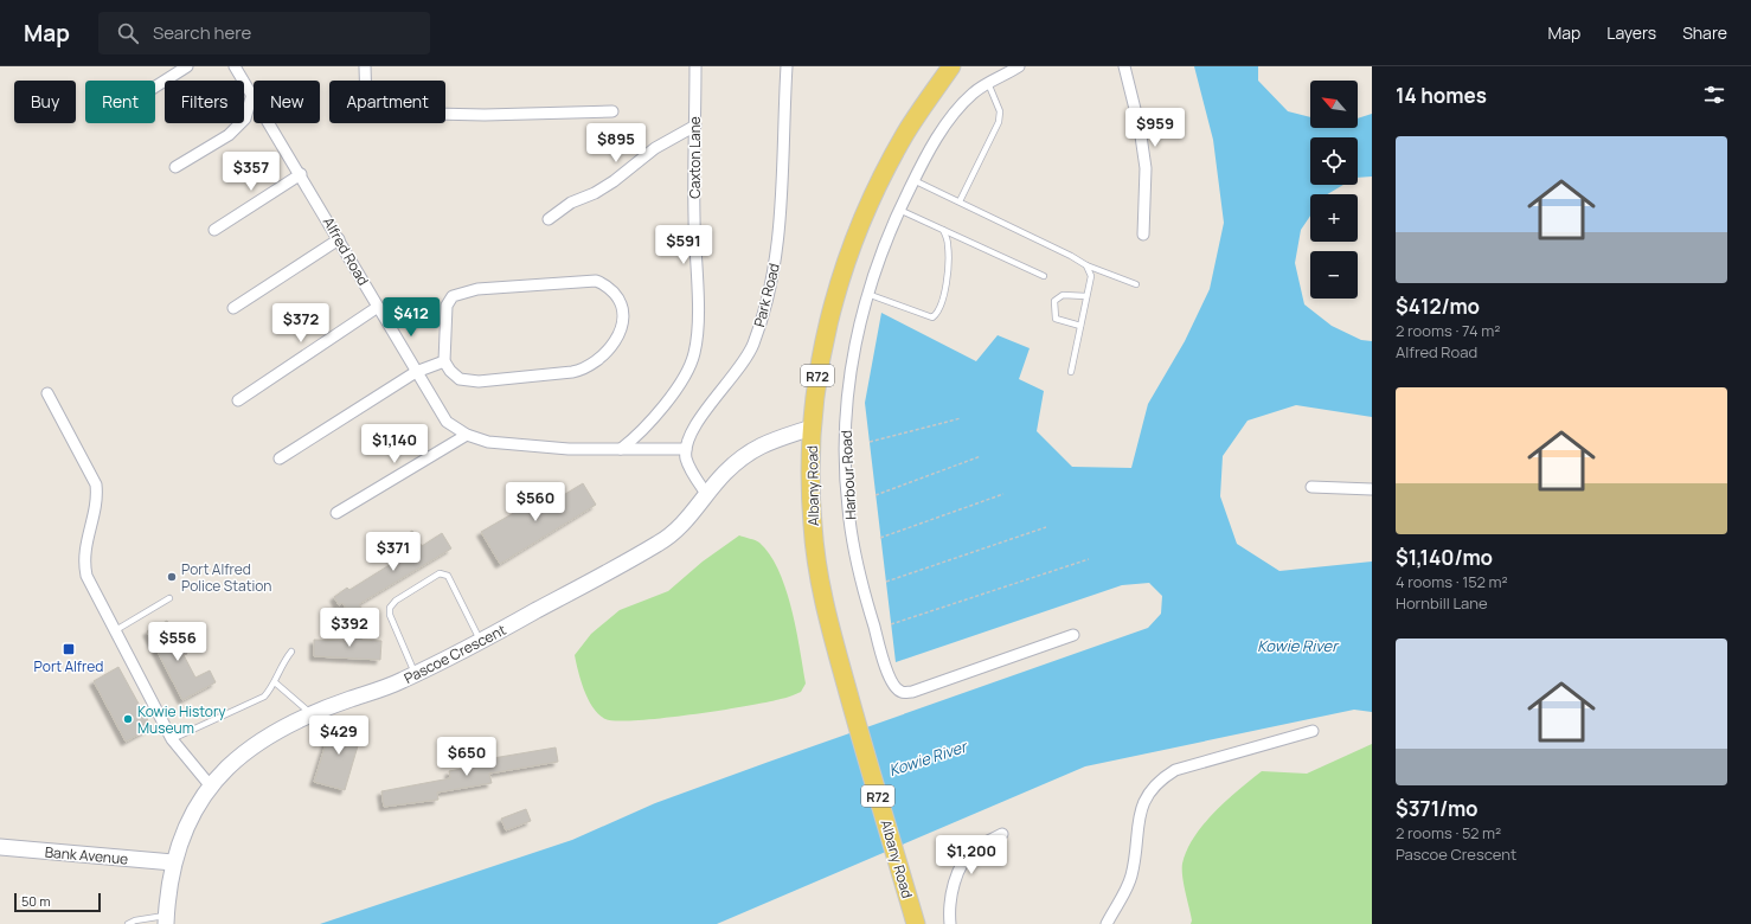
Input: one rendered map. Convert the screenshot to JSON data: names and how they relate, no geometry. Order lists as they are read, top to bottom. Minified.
{"streets":{"main road":["R72","Albany Road"],"street":["Caxton Lane","Alfred Road","Park Road","Harbour Road","Pascoe Crescent","Bank Avenue"]},"crossings":[["Caxton Lane","Alfred Road"],["Alfred Road","Park Road"],["Albany Road","Pascoe Crescent"],["Pascoe Crescent","Bank Avenue"]],"water":["Kowie River"],"places":{"other":["Port Alfred Police Station","Kowie History Museum"],"transit":["Port Alfred"]},"scale_bar":"50 m","north":"top left","page":{"header":"Map","search":"Search here","nav":["Map","Layers","Share"],"heading":"14 homes","map_buttons":["+","−"],"chip":["Buy","Rent","Filters","New","Apartment"],"price":["$959","$895","$357","$591","$412","$372","$1,140","$560","$371","$392","$556","$429","$650","$1,200"],"list":[{"name":"$412/mo","note":"2 rooms · 74 m² · Alfred Road"},{"name":"$1,140/mo","note":"4 rooms · 152 m² · Hornbill Lane"},{"name":"$371/mo","note":"2 rooms · 52 m² · Pascoe Crescent"}],"scale":"50 m"}}
